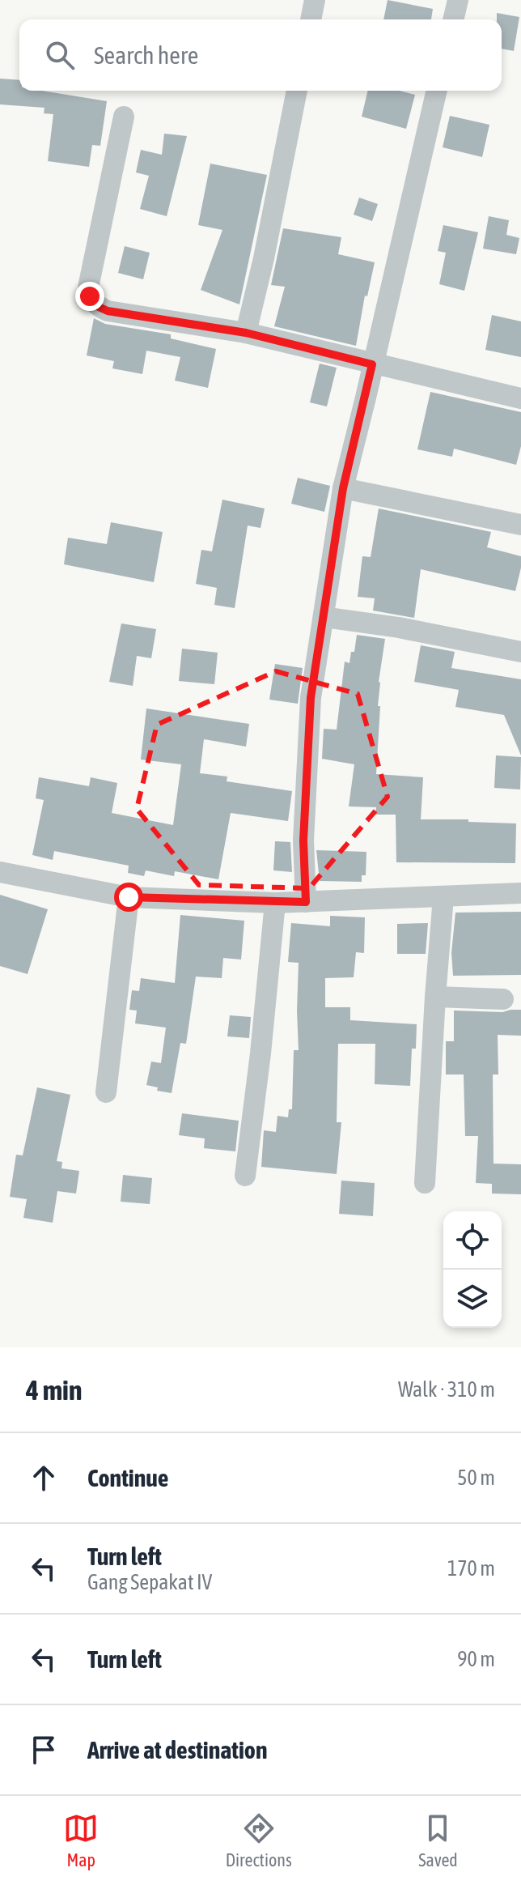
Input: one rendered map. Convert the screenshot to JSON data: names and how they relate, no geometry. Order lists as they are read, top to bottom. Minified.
{"page":{"search":"Search here","heading":["4 min","Walk · 310 m"],"list":[["Continue","50 m"],["Turn left","Gang Sepakat IV","170 m"],["Turn left","90 m"],"Arrive at destination"],"nav":["Map","Directions","Saved"]}}
